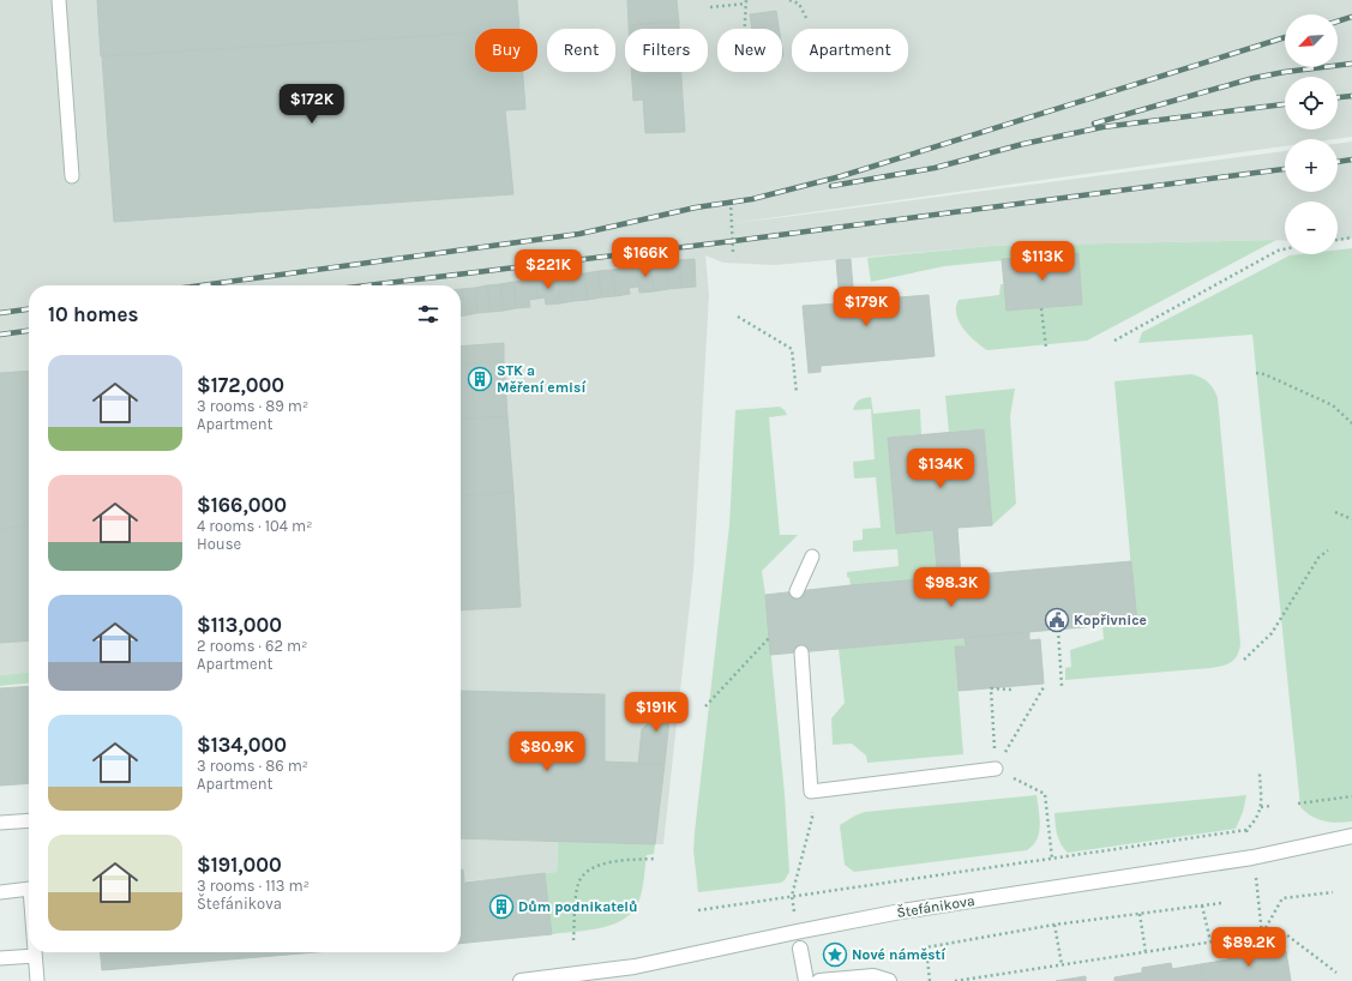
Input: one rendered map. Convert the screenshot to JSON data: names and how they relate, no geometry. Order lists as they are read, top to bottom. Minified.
{"streets":{"street":["Štefánikova"]},"places":{"building":["STK a Měření emisí","Dům podnikatelů"],"public building":["Kopřivnice"],"place":["Nové náměstí"]},"north":"bottom left","page":{"map_buttons":["+","−"],"chip":["Buy","Rent","Filters","New","Apartment"],"price":["$172K","$166K","$113K","$221K","$179K","$134K","$98.3K","$191K","$80.9K","$89.2K"],"heading":"10 homes","list":[{"name":"$172,000","note":"3 rooms · 89 m² · Apartment"},{"name":"$166,000","note":"4 rooms · 104 m² · House"},{"name":"$113,000","note":"2 rooms · 62 m² · Apartment"},{"name":"$134,000","note":"3 rooms · 86 m² · Apartment"},{"name":"$191,000","note":"3 rooms · 113 m² · Štefánikova"}]}}
